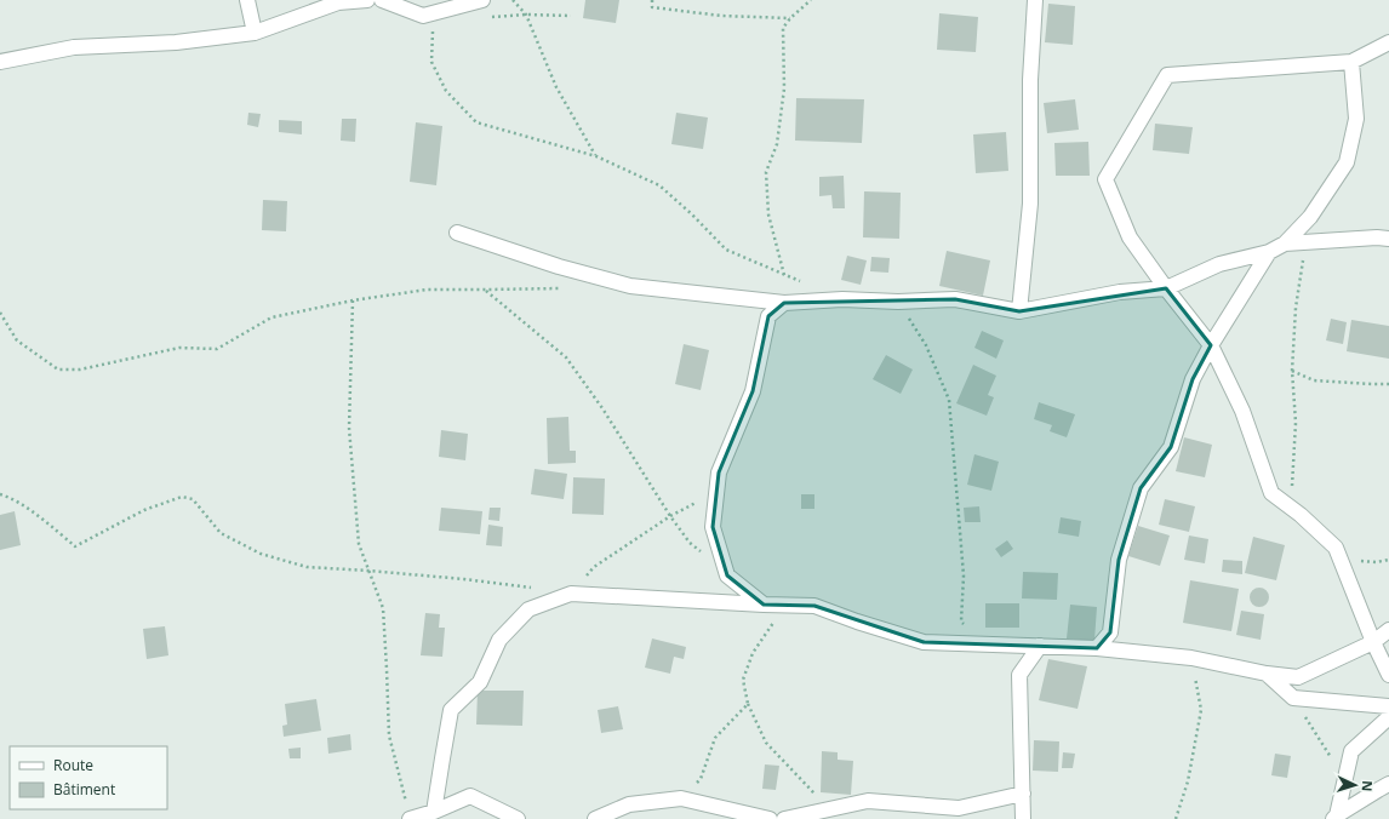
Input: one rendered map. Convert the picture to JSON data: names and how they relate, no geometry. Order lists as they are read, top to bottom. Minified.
{"legend":["Route","Bâtiment"],"north":"right"}
